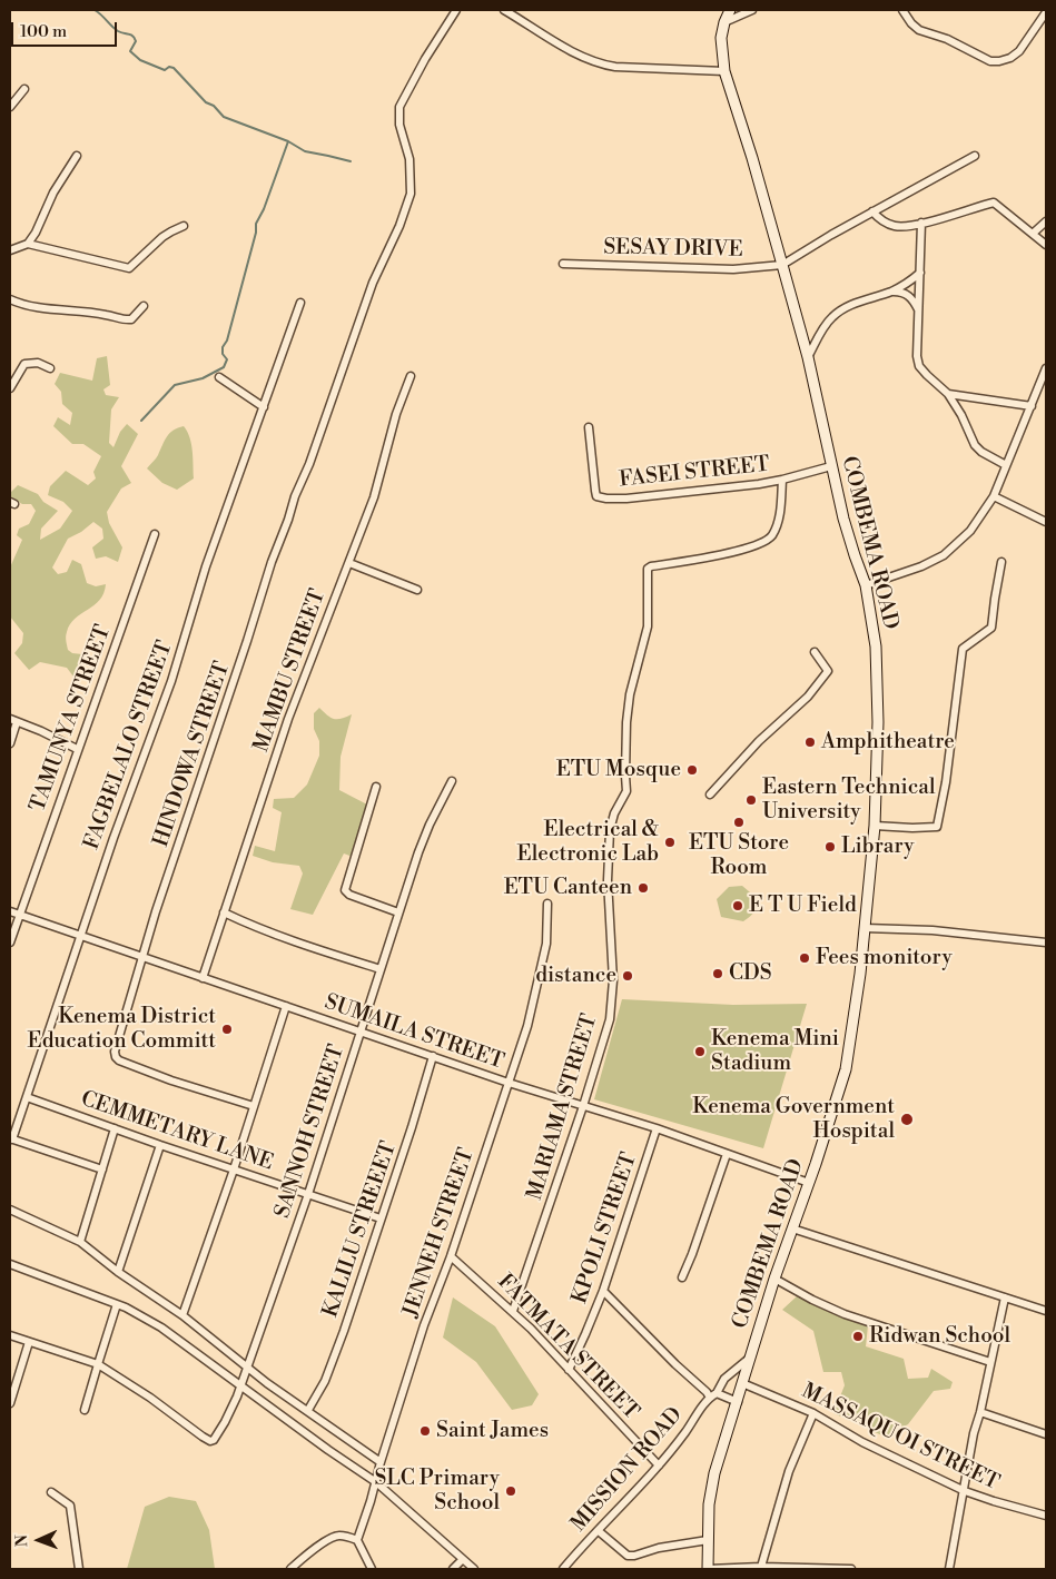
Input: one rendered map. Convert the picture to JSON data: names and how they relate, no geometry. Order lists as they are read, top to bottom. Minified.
{"streets":{"street":["SESAY DRIVE","FASEI STREET","COMBEMA ROAD","MAMBU STREET","TAMUNYA STREET","FAGBELALO STREET","HINDOWA STREET","SUMAILA STREET","MARIAMA STREET","CEMMETARY LANE","SANNOH STREET","KPOLI STREET","KALILU STREEET","JENNEH STREET","FATMATA STREET","MASSAQUOI STREET","MISSION ROAD"]},"crossings":[["SESAY DRIVE","COMBEMA ROAD"],["FASEI STREET","COMBEMA ROAD"],["FASEI STREET","MARIAMA STREET"],["COMBEMA ROAD","SUMAILA STREET"],["COMBEMA ROAD","MASSAQUOI STREET"],["COMBEMA ROAD","MISSION ROAD"],["MAMBU STREET","SUMAILA STREET"],["TAMUNYA STREET","SUMAILA STREET"],["FAGBELALO STREET","SUMAILA STREET"],["FAGBELALO STREET","CEMMETARY LANE"],["HINDOWA STREET","SUMAILA STREET"],["SUMAILA STREET","MARIAMA STREET"],["SUMAILA STREET","SANNOH STREET"],["SUMAILA STREET","KPOLI STREET"],["SUMAILA STREET","KALILU STREEET"],["SUMAILA STREET","JENNEH STREET"],["MARIAMA STREET","FATMATA STREET"],["CEMMETARY LANE","SANNOH STREET"],["CEMMETARY LANE","KALILU STREEET"],["KPOLI STREET","FATMATA STREET"],["JENNEH STREET","FATMATA STREET"],["FATMATA STREET","MISSION ROAD"]],"places":["Amphitheatre","ETU Mosque","Eastern Technical University","ETU Store Room","Electrical & Electronic Lab","Library","ETU Canteen","E T U Field","Fees monitory","CDS","distance","Kenema District Education Committ","Kenema Mini Stadium","Kenema Government Hospital","Ridwan School","Saint James","SLC Primary School"],"scale_bar":"100 m","north":"left"}
